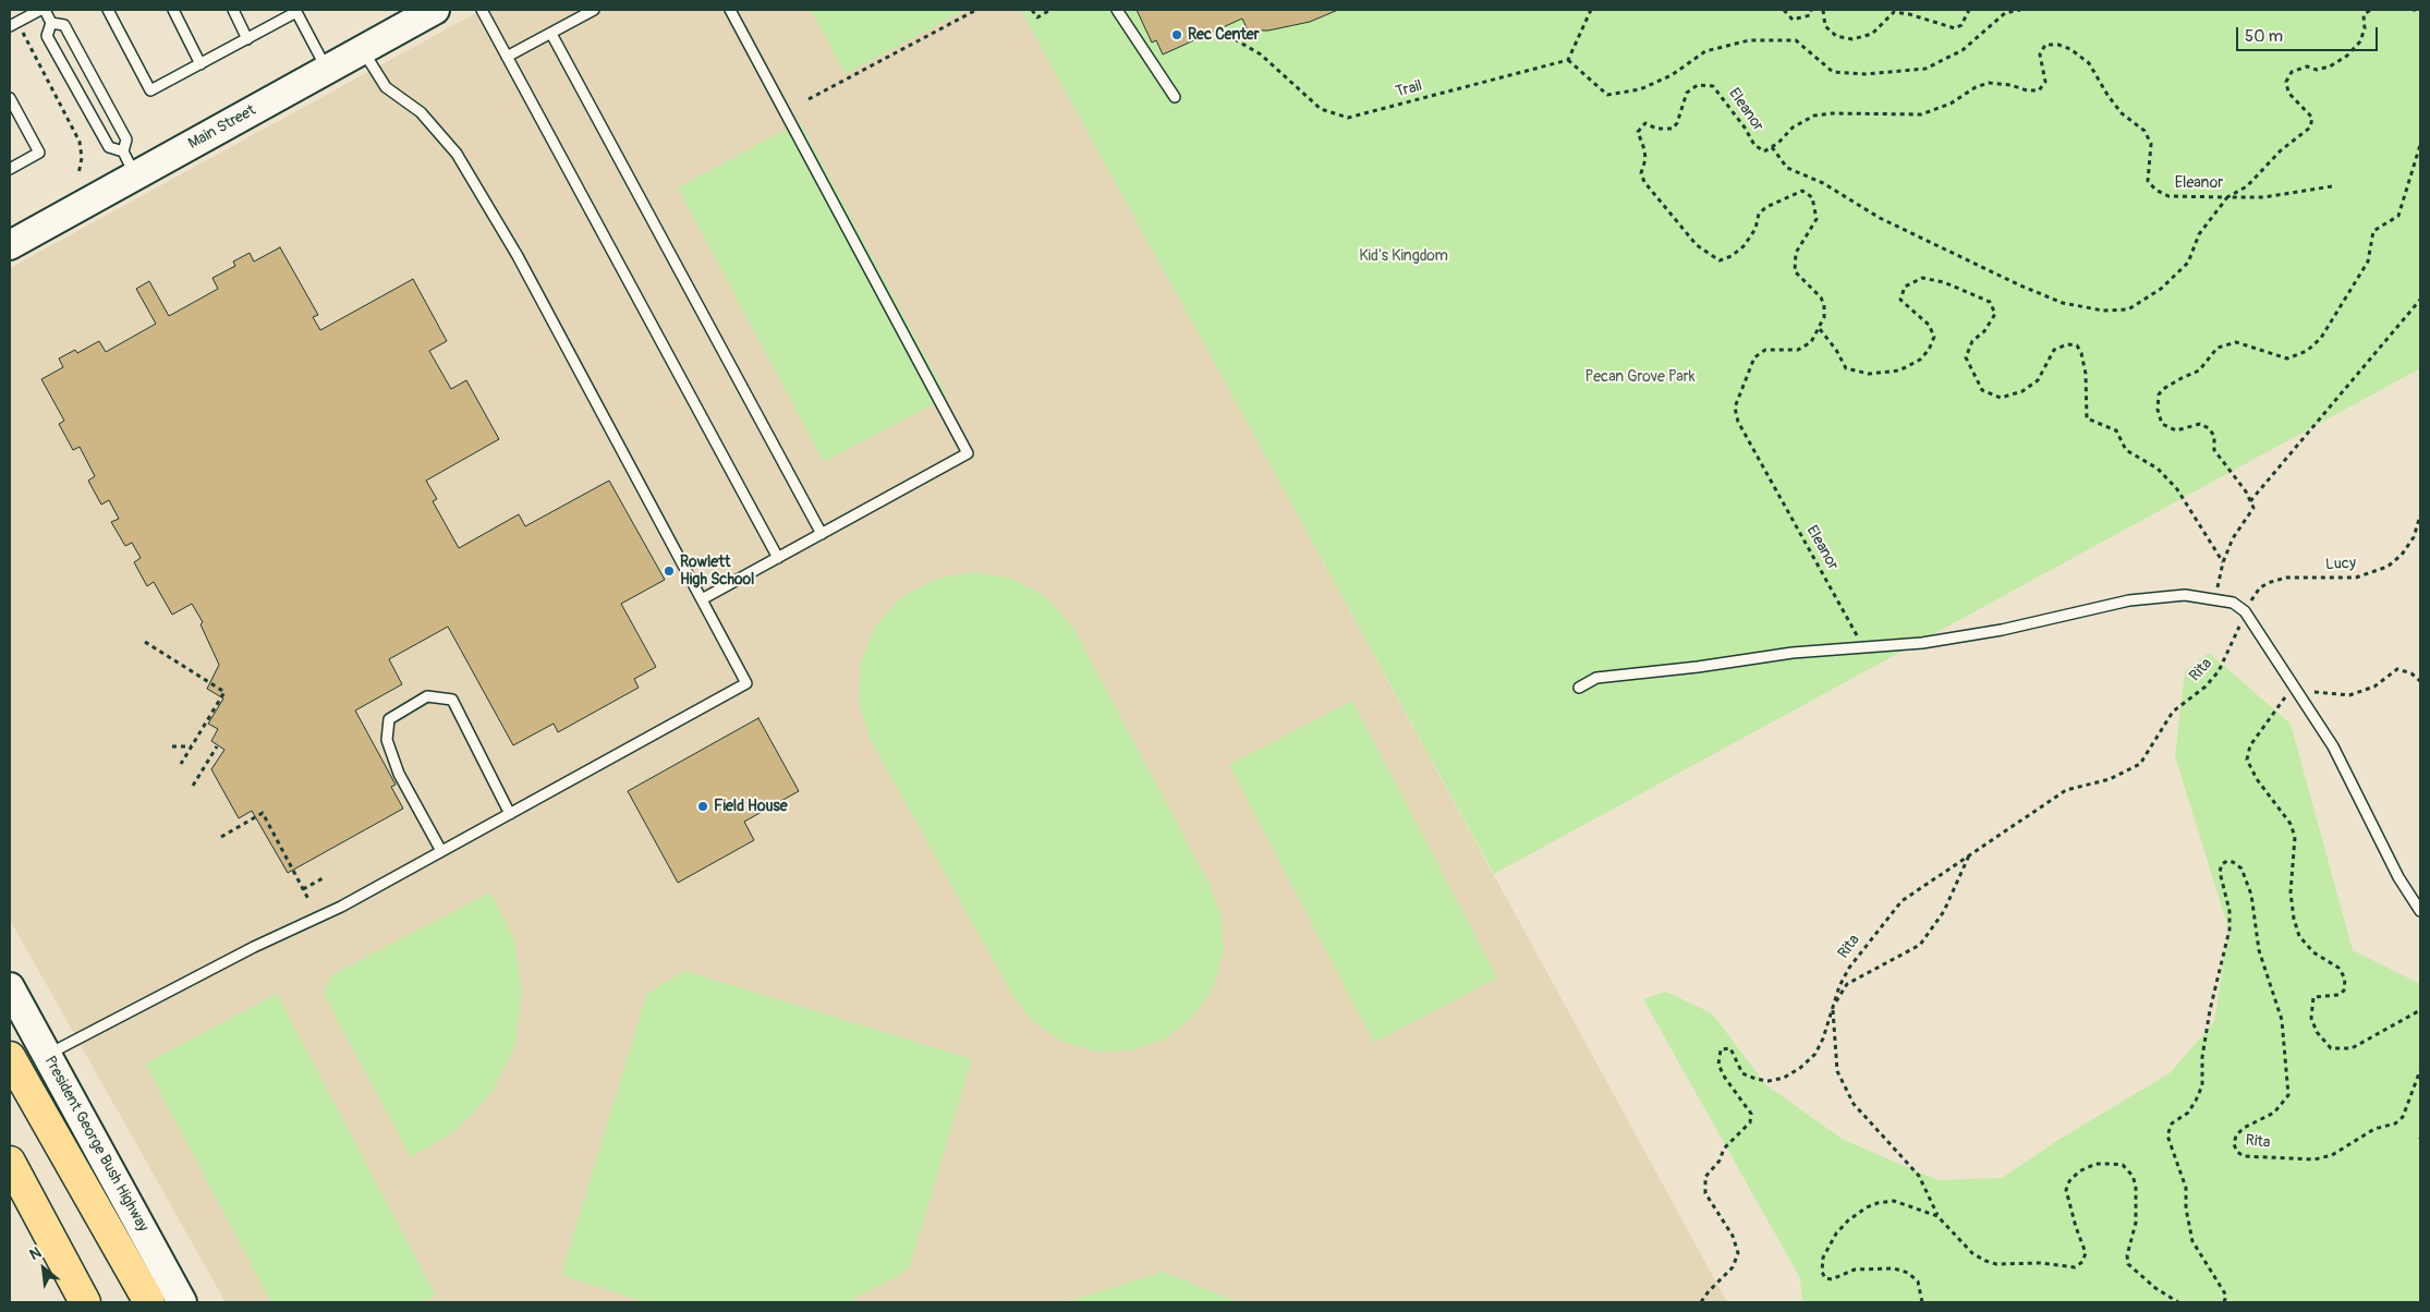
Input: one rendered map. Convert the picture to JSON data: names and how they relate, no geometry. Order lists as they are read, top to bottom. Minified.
{"streets":{"street":["Main Street","President George Bush Highway"],"path":["Trail","Eleanor","Lucy","Rita"]},"crossings":[["Lucy","Rita"]],"parks":["Kid's Kingdom","Pecan Grove Park"],"places":["Rec Center","Rowlett High School","Field House"],"scale_bar":"50 m","north":"top left"}
